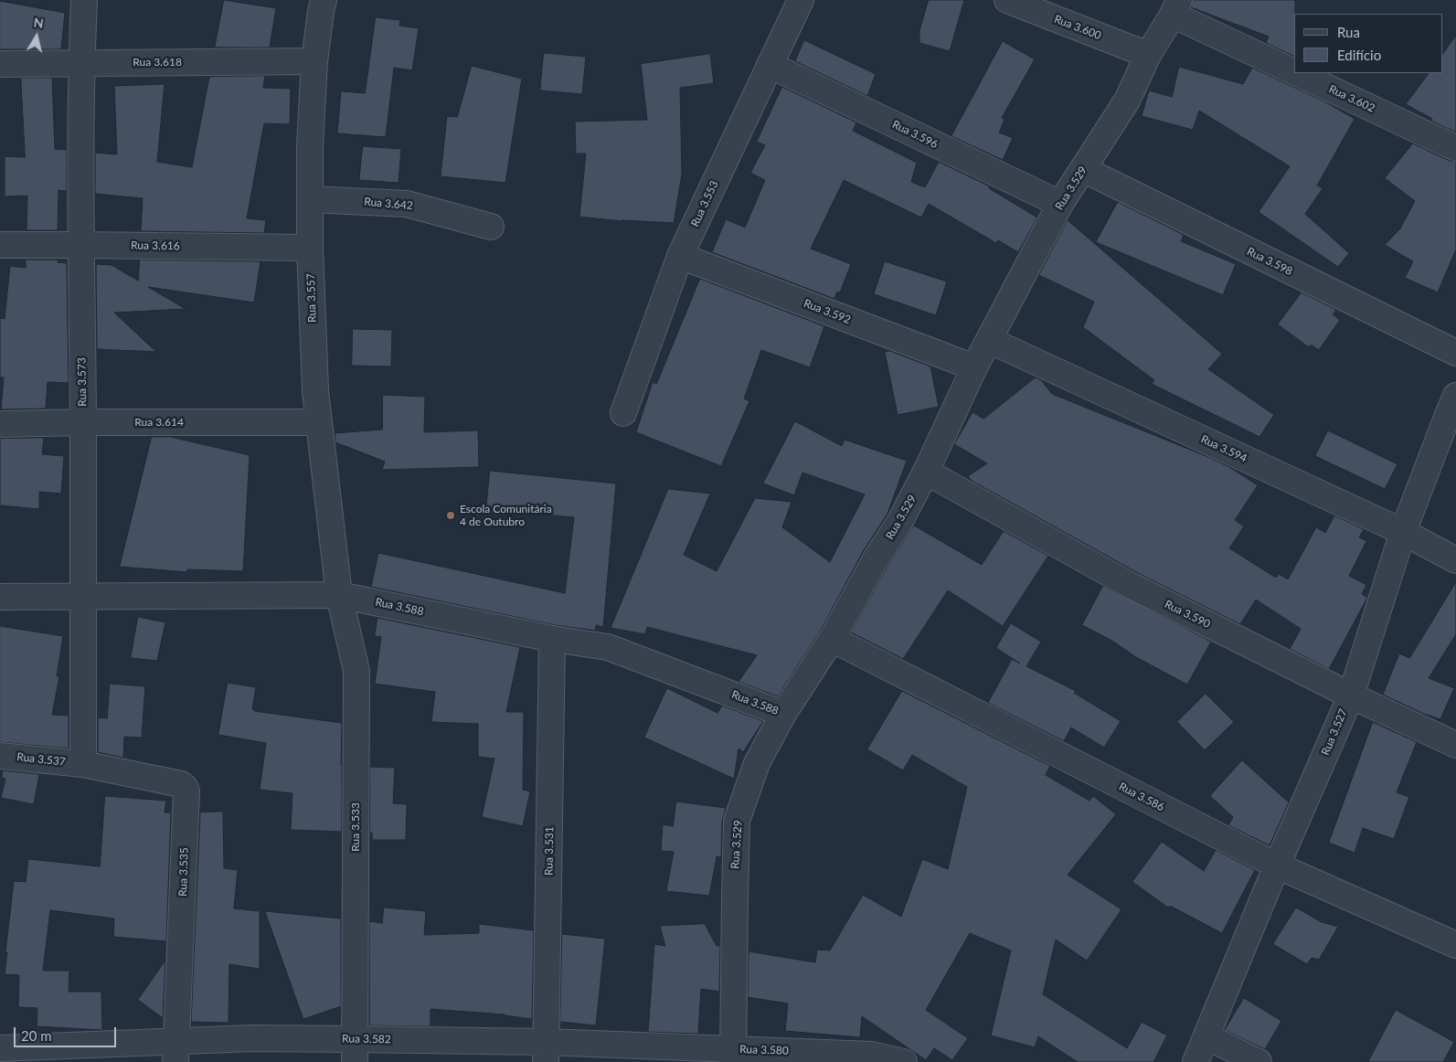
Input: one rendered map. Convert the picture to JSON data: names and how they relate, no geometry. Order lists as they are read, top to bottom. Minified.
{"streets":{"street":["Rua 3.600","Rua 3.618","Rua 3.602","Rua 3.596","Rua 3.529","Rua 3.642","Rua 3.553","Rua 3.616","Rua 3.598","Rua 3.557","Rua 3.592","Rua 3.573","Rua 3.614","Rua 3.594","Rua 3.588","Rua 3.590","Rua 3.527","Rua 3.537","Rua 3.586","Rua 3.533","Rua 3.531","Rua 3.535","Rua 3.582","Rua 3.580"]},"crossings":[["Rua 3.600","Rua 3.529"],["Rua 3.618","Rua 3.557"],["Rua 3.618","Rua 3.573"],["Rua 3.602","Rua 3.529"],["Rua 3.596","Rua 3.529"],["Rua 3.596","Rua 3.553"],["Rua 3.529","Rua 3.598"],["Rua 3.529","Rua 3.592"],["Rua 3.529","Rua 3.594"],["Rua 3.529","Rua 3.588"],["Rua 3.529","Rua 3.590"],["Rua 3.529","Rua 3.586"],["Rua 3.529","Rua 3.582"],["Rua 3.529","Rua 3.580"],["Rua 3.642","Rua 3.557"],["Rua 3.553","Rua 3.592"],["Rua 3.616","Rua 3.557"],["Rua 3.616","Rua 3.573"],["Rua 3.557","Rua 3.614"],["Rua 3.557","Rua 3.588"],["Rua 3.557","Rua 3.533"],["Rua 3.573","Rua 3.614"],["Rua 3.573","Rua 3.588"],["Rua 3.573","Rua 3.537"],["Rua 3.573","Rua 3.535"],["Rua 3.594","Rua 3.527"],["Rua 3.588","Rua 3.533"],["Rua 3.588","Rua 3.531"],["Rua 3.590","Rua 3.527"],["Rua 3.527","Rua 3.586"],["Rua 3.537","Rua 3.535"],["Rua 3.533","Rua 3.582"],["Rua 3.531","Rua 3.582"],["Rua 3.535","Rua 3.582"],["Rua 3.582","Rua 3.580"]],"places":["Escola Comunitária 4 de Outubro"],"legend":["Rua","Edifício"],"scale_bar":"20 m","north":"top"}
